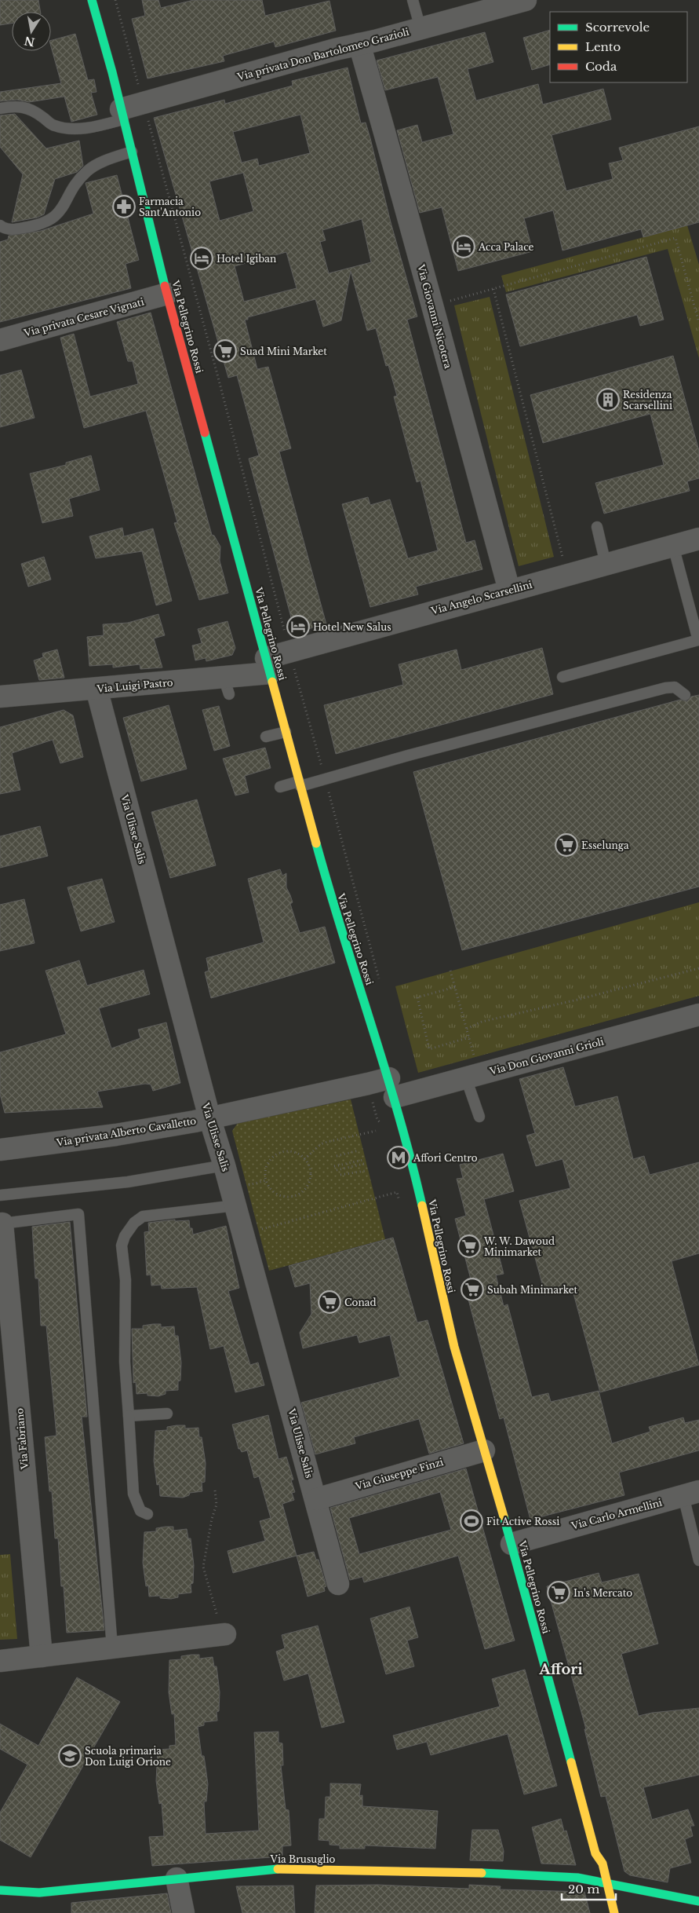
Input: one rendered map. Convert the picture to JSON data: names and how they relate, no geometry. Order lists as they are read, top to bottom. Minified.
{"streets":{"main road":["Via Pellegrino Rossi","Via Brusuglio"],"street":["Via privata Don Bartolomeo Grazioli","Via Giovanni Nicotera","Via privata Cesare Vignati","Via Angelo Scarsellini","Via Luigi Pastro","Via Ulisse Salis","Via Don Giovanni Grioli","Via privata Alberto Cavalletto","Via Fabriano","Via Giuseppe Finzi","Via Carlo Armellini"]},"crossings":[["Via privata Don Bartolomeo Grazioli","Via Giovanni Nicotera"],["Via privata Don Bartolomeo Grazioli","Via Pellegrino Rossi"],["Via Giovanni Nicotera","Via Angelo Scarsellini"],["Via privata Cesare Vignati","Via Pellegrino Rossi"],["Via Pellegrino Rossi","Via Angelo Scarsellini"],["Via Pellegrino Rossi","Via Luigi Pastro"],["Via Pellegrino Rossi","Via Don Giovanni Grioli"],["Via Pellegrino Rossi","Via privata Alberto Cavalletto"],["Via Pellegrino Rossi","Via Giuseppe Finzi"],["Via Pellegrino Rossi","Via Carlo Armellini"],["Via Pellegrino Rossi","Via Brusuglio"],["Via Angelo Scarsellini","Via Luigi Pastro"],["Via Luigi Pastro","Via Ulisse Salis"],["Via Ulisse Salis","Via privata Alberto Cavalletto"],["Via Ulisse Salis","Via Giuseppe Finzi"],["Via Don Giovanni Grioli","Via privata Alberto Cavalletto"]],"districts":["Affori"],"places":{"pharmacy":["Farmacia Sant'Antonio"],"hotel":["Acca Palace","Hotel Igiban","Hotel New Salus"],"supermarket":["Suad Mini Market","Esselunga","W. W. Dawoud Minimarket","Subah Minimarket","Conad","In's Mercato"],"building":["Residenza Scarsellini"],"metro station":["Affori Centro"],"sports":["Fit Active Rossi"],"school or university":["Scuola primaria Don Luigi Orione"]},"legend":["Scorrevole","Lento","Coda"],"scale_bar":"20 m","north":"bottom"}
